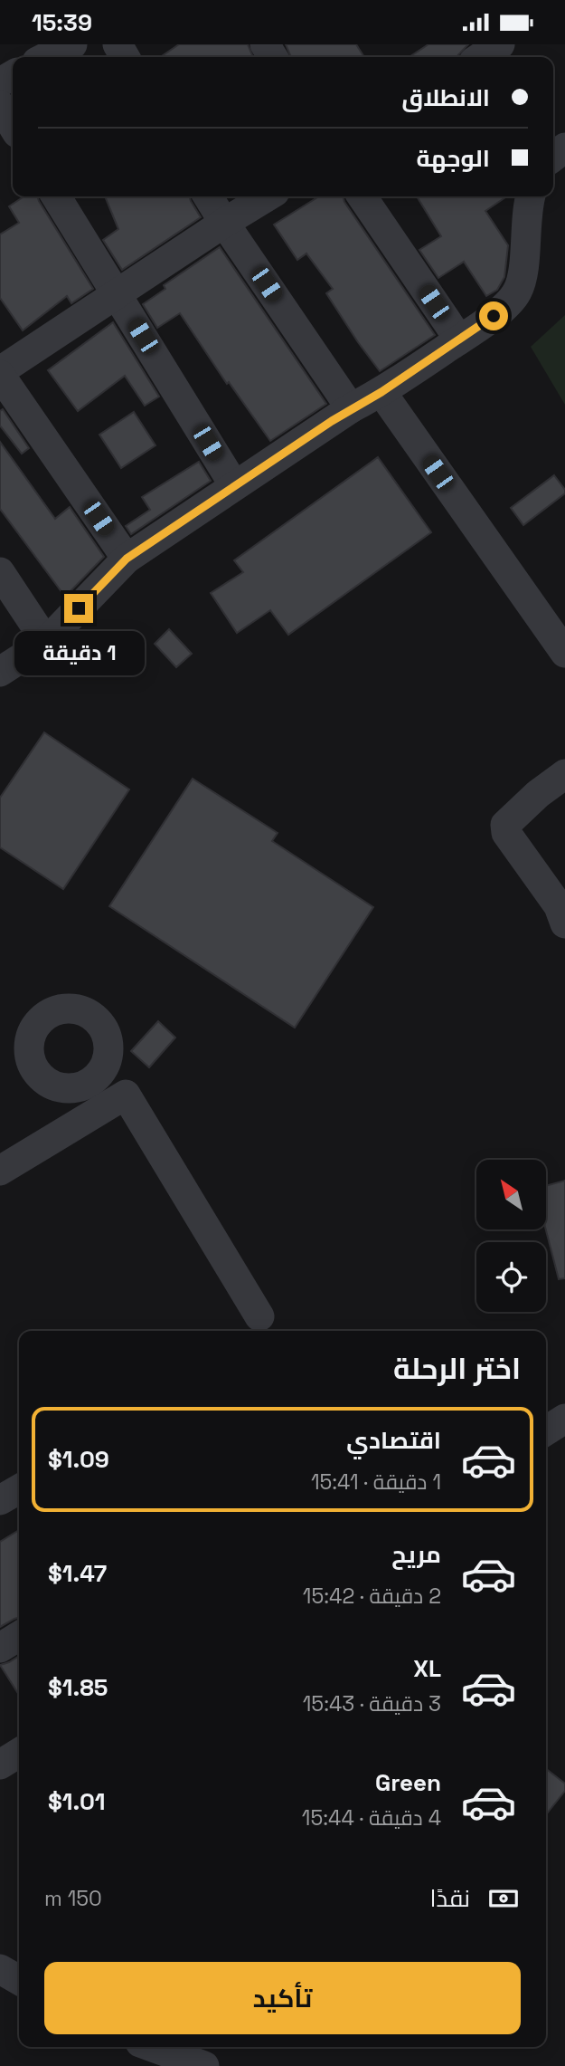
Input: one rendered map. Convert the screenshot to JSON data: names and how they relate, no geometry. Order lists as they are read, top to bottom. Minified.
{"north":"top left","page":{"status":"15:39","banner":["الانطلاق","الوجهة"],"bubble":"1 دقيقة","heading":"اختر الرحلة","list":[{"name":"اقتصادي","note":"1 دقيقة · 15:41","value":"$1.09"},{"name":"مريح","note":"2 دقيقة · 15:42","value":"$1.47"},{"name":"XL","note":"3 دقيقة · 15:43","value":"$1.85"},{"name":"Green","note":"4 دقيقة · 15:44","value":"$1.01"}],"pay":["نقدًا","150 m"],"buttons":"تأكيد"}}
